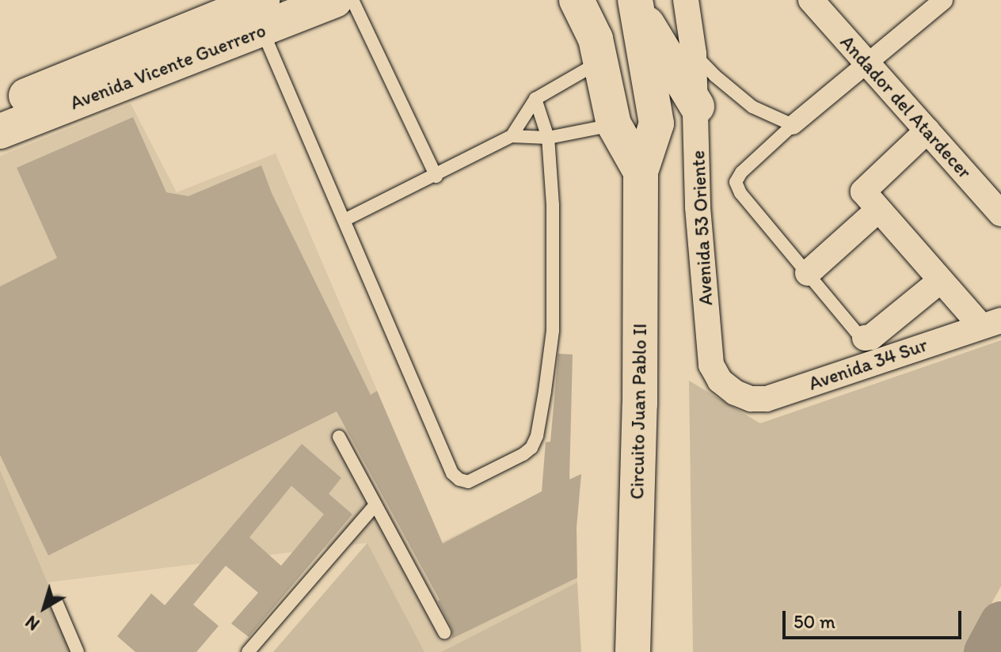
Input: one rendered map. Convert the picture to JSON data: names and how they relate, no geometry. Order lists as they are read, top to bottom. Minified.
{"streets":{"main road":["Avenida Vicente Guerrero","Circuito Juan Pablo II"],"street":["Andador del Atardecer","Avenida 53 Oriente","Avenida 34 Sur"]},"crossings":[["Avenida 53 Oriente","Avenida 34 Sur"]],"scale_bar":"50 m","north":"bottom left"}
